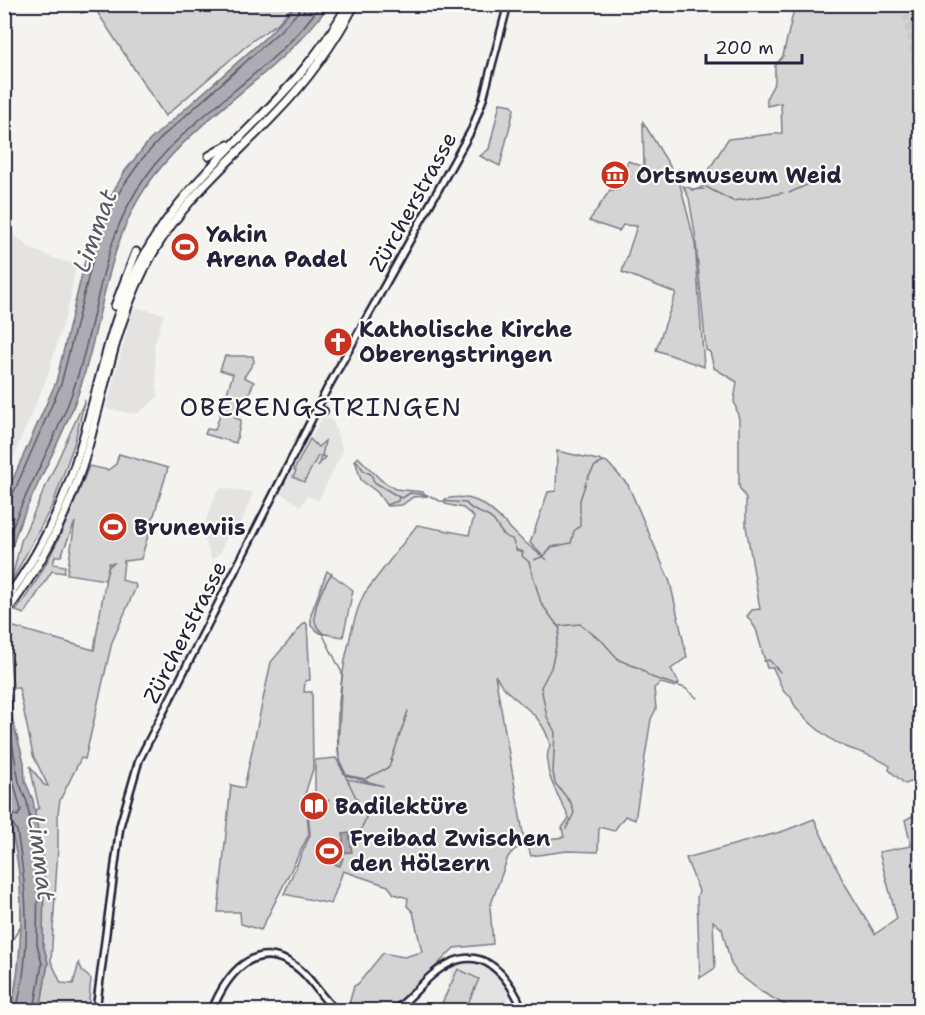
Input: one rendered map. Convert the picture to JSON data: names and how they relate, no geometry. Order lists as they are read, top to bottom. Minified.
{"streets":{"main road":["Zürcherstrasse"]},"districts":["OBERENGSTRINGEN"],"water":["Limmat"],"places":{"museum":["Ortsmuseum Weid"],"sports":["Yakin Arena Padel","Brunewiis","Freibad Zwischen den Hölzern"],"church":["Katholische Kirche Oberengstringen"],"library":["Badilektüre"]},"scale_bar":"200 m"}
